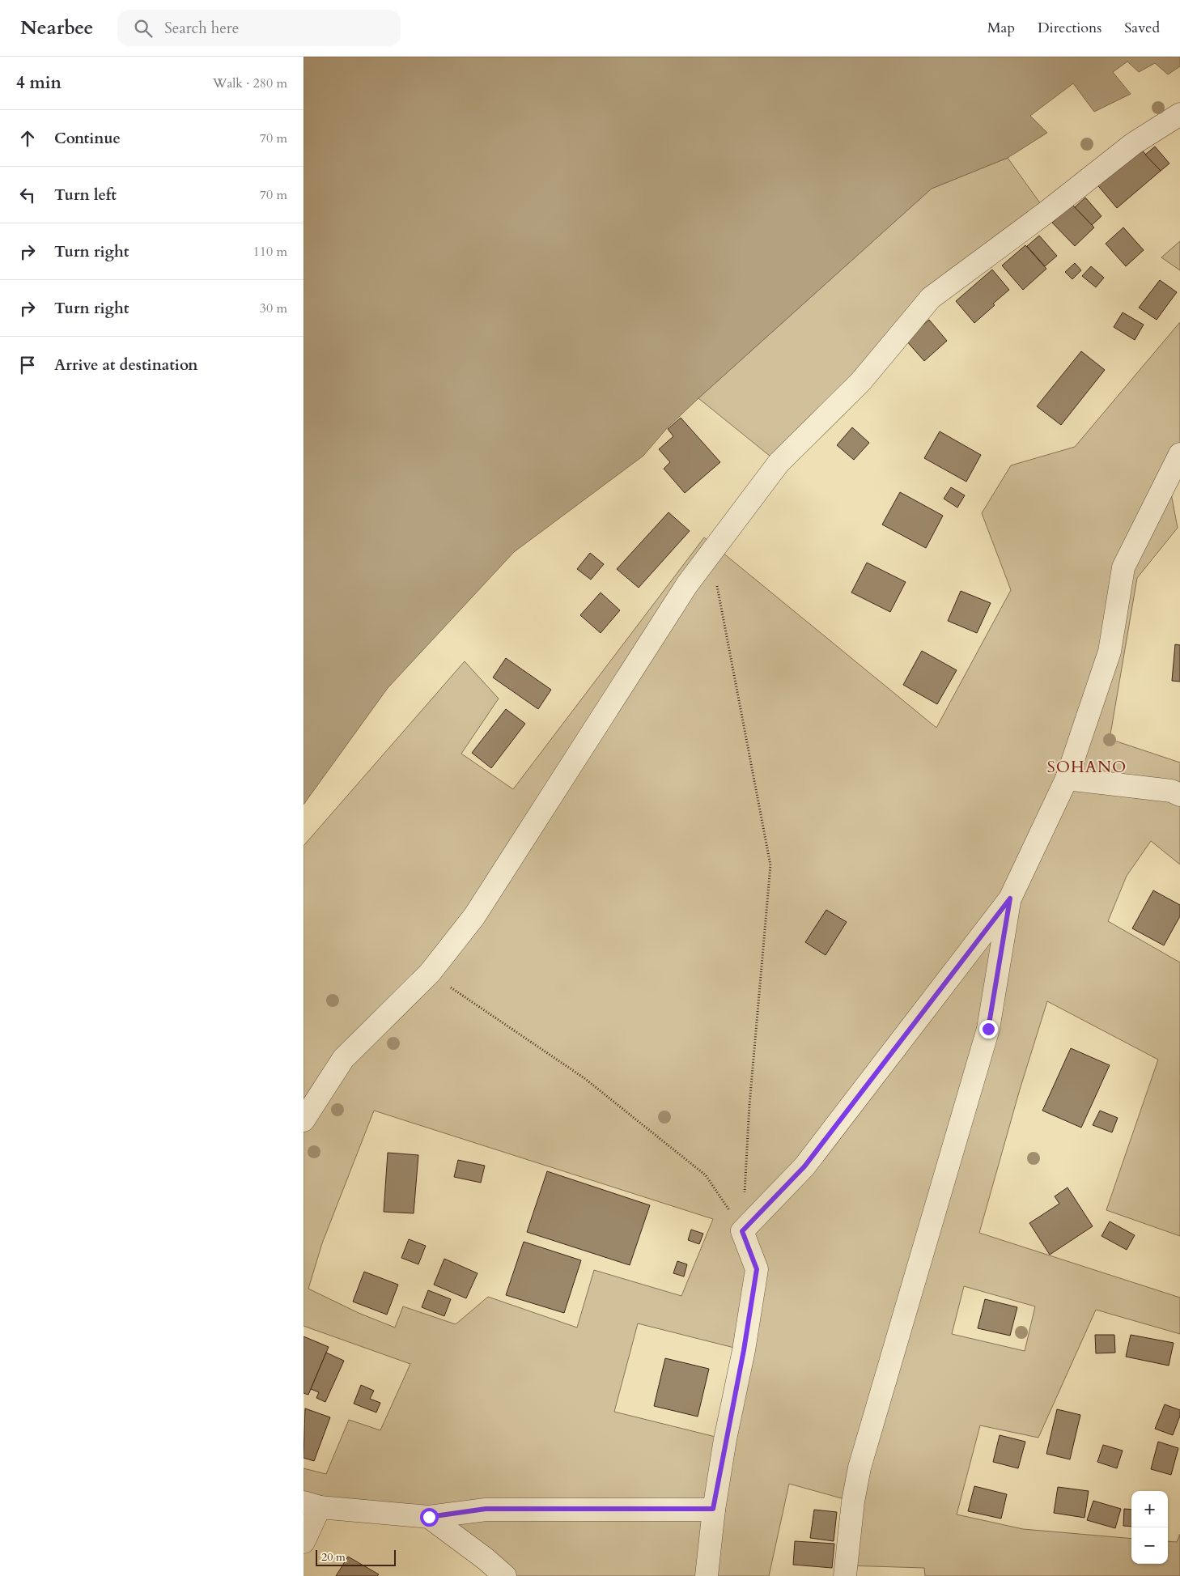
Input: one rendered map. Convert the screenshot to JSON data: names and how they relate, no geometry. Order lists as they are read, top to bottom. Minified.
{"districts":["SOHANO"],"scale_bar":"20 m","page":{"header":"Nearbee","search":"Search here","nav":["Map","Directions","Saved"],"heading":["4 min","Walk · 280 m"],"list":[["Continue","70 m"],["Turn left","70 m"],["Turn right","110 m"],["Turn right","30 m"],"Arrive at destination"],"map_buttons":["+","−"],"scale":"20 m"}}
